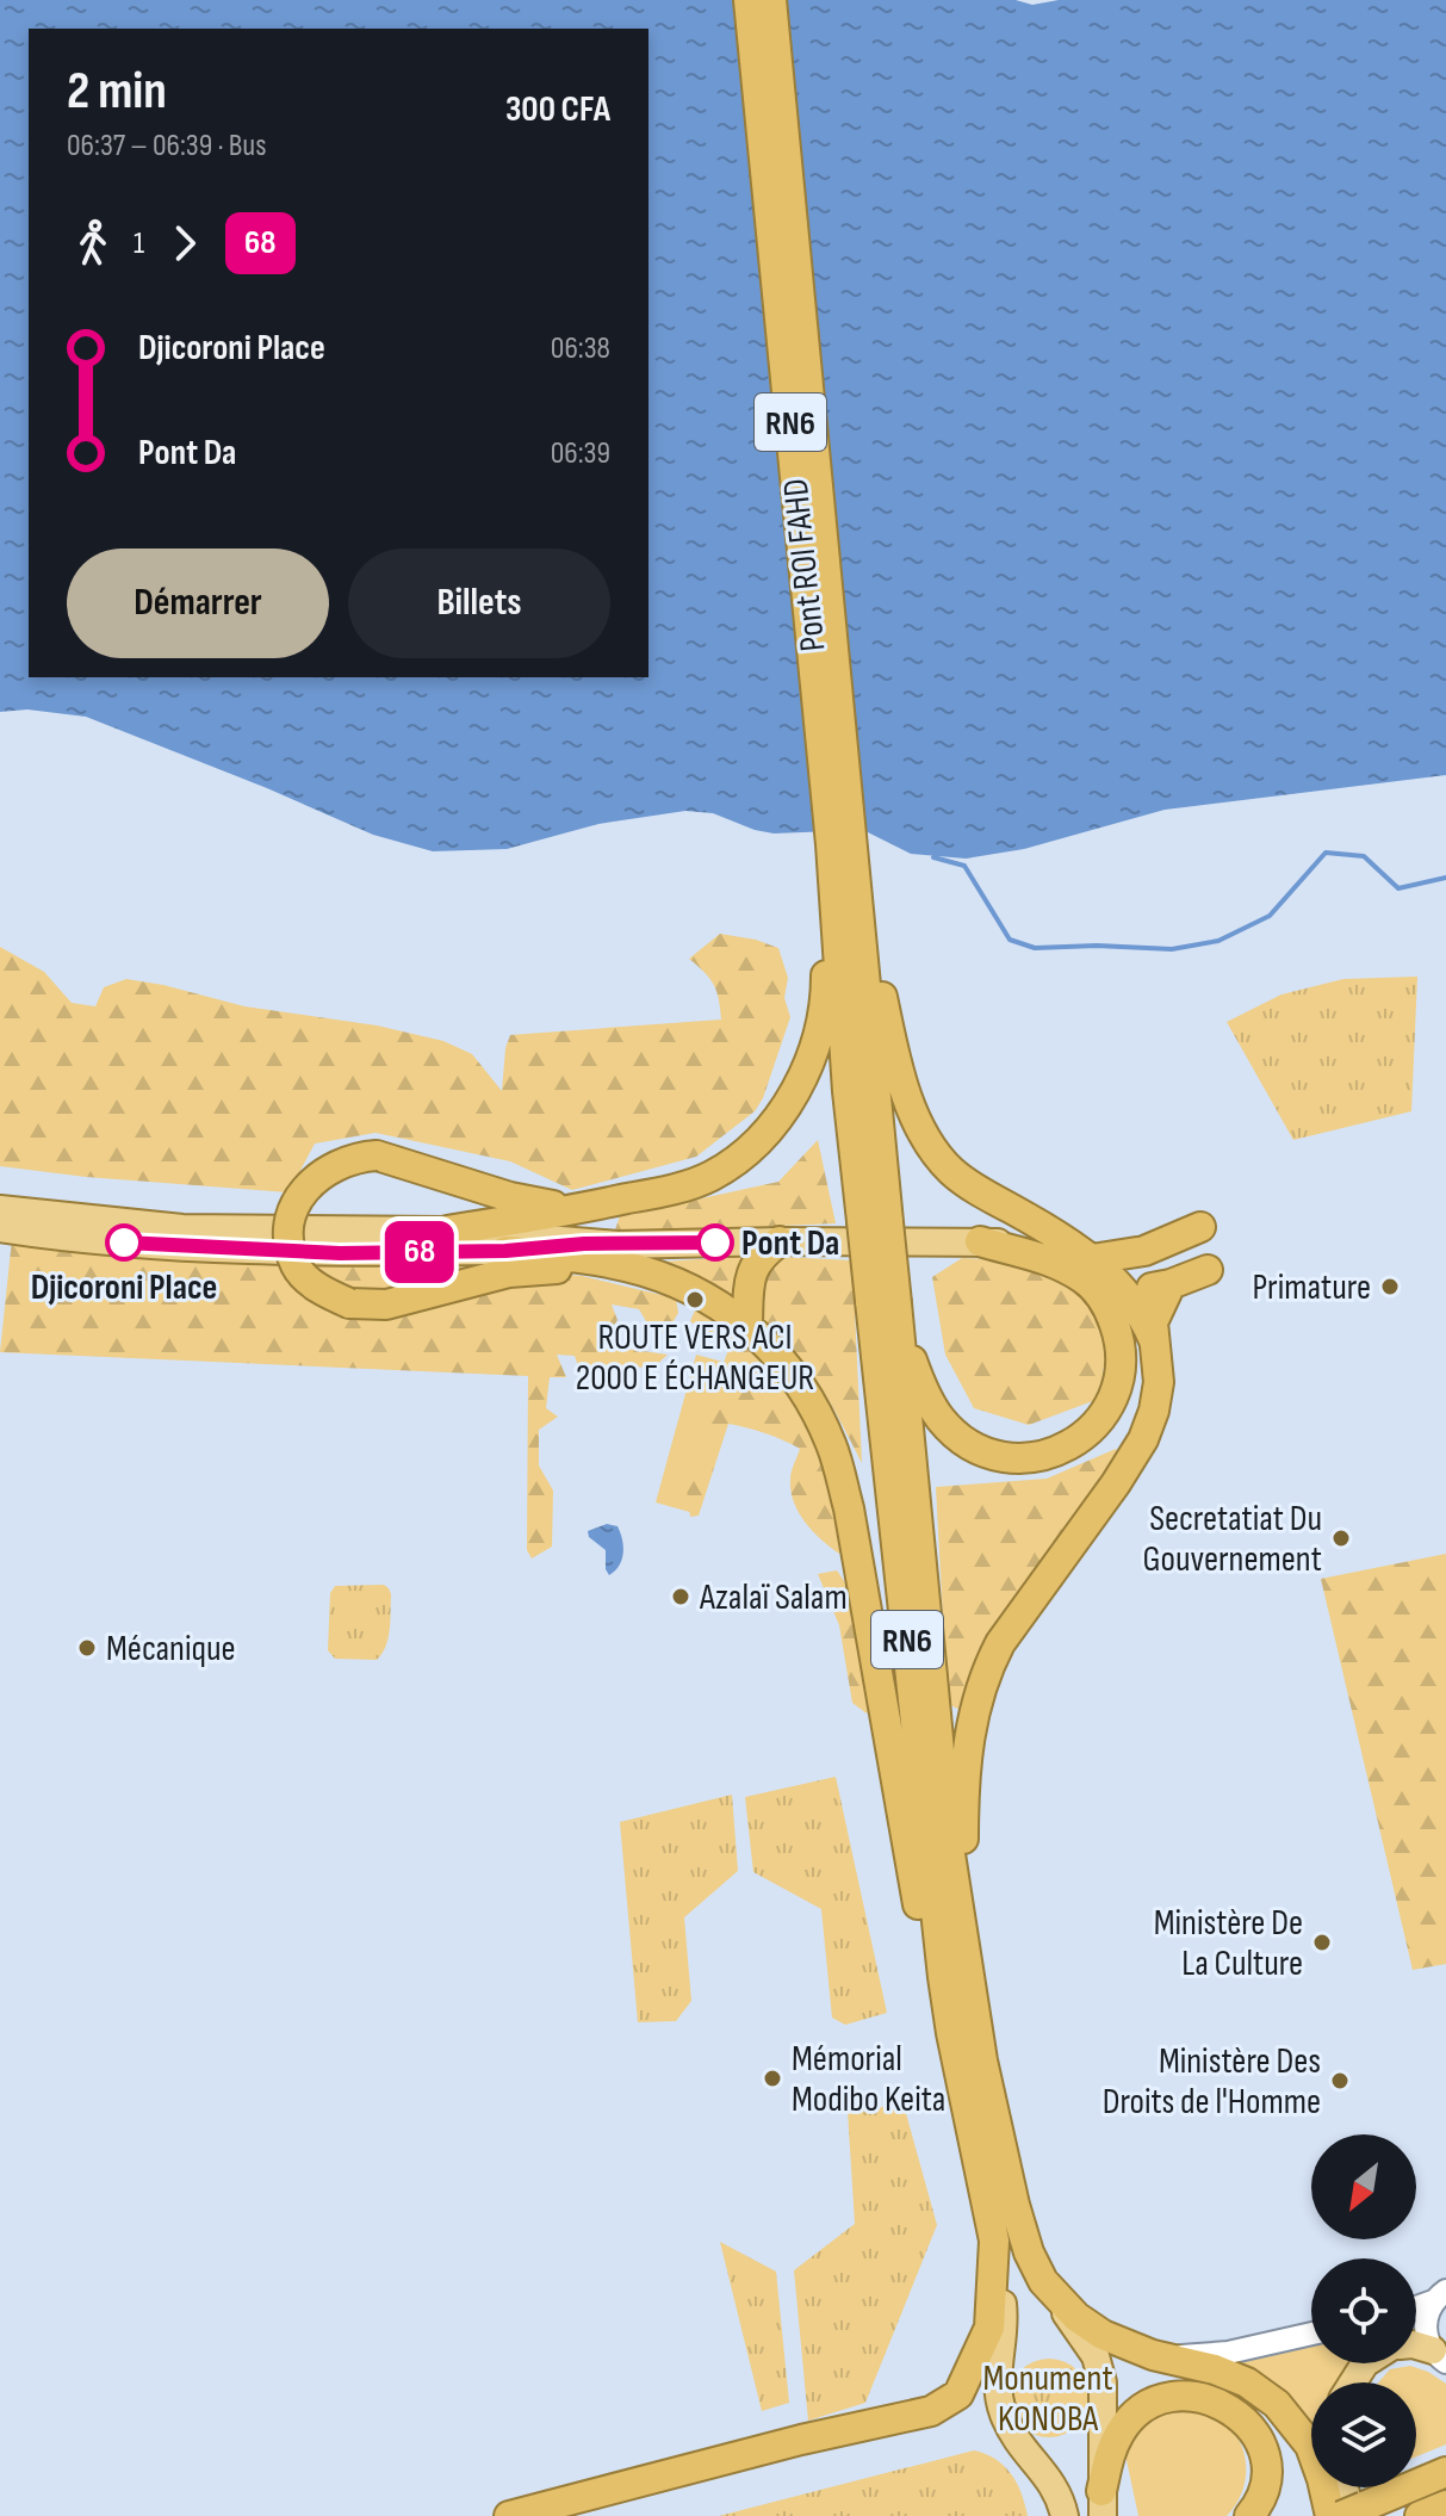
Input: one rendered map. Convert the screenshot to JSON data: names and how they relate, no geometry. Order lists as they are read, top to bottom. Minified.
{"streets":{"highway":["RN6","Pont ROI FAHD"]},"crossings":[["RN6","Pont ROI FAHD"]],"parks":["Monument KONOBA"],"places":["Djicoroni Place","Pont Da","Primature","ROUTE VERS ACI 2000 E ÉCHANGEUR","Secretatiat Du Gouvernement","Azalaï Salam","Mécanique","Ministère De La Culture","Mémorial Modibo Keita","Ministère Des Droits de l'Homme"],"lines":["bus line 68"],"north":"bottom left","page":{"on_map":"68","heading":["2 min","06:37 – 06:39 · Bus","300 CFA"],"legs":["1","68"],"list":[{"name":"Djicoroni Place","value":"06:38"},{"name":"Pont Da","value":"06:39"}],"buttons":["Démarrer","Billets"]}}
